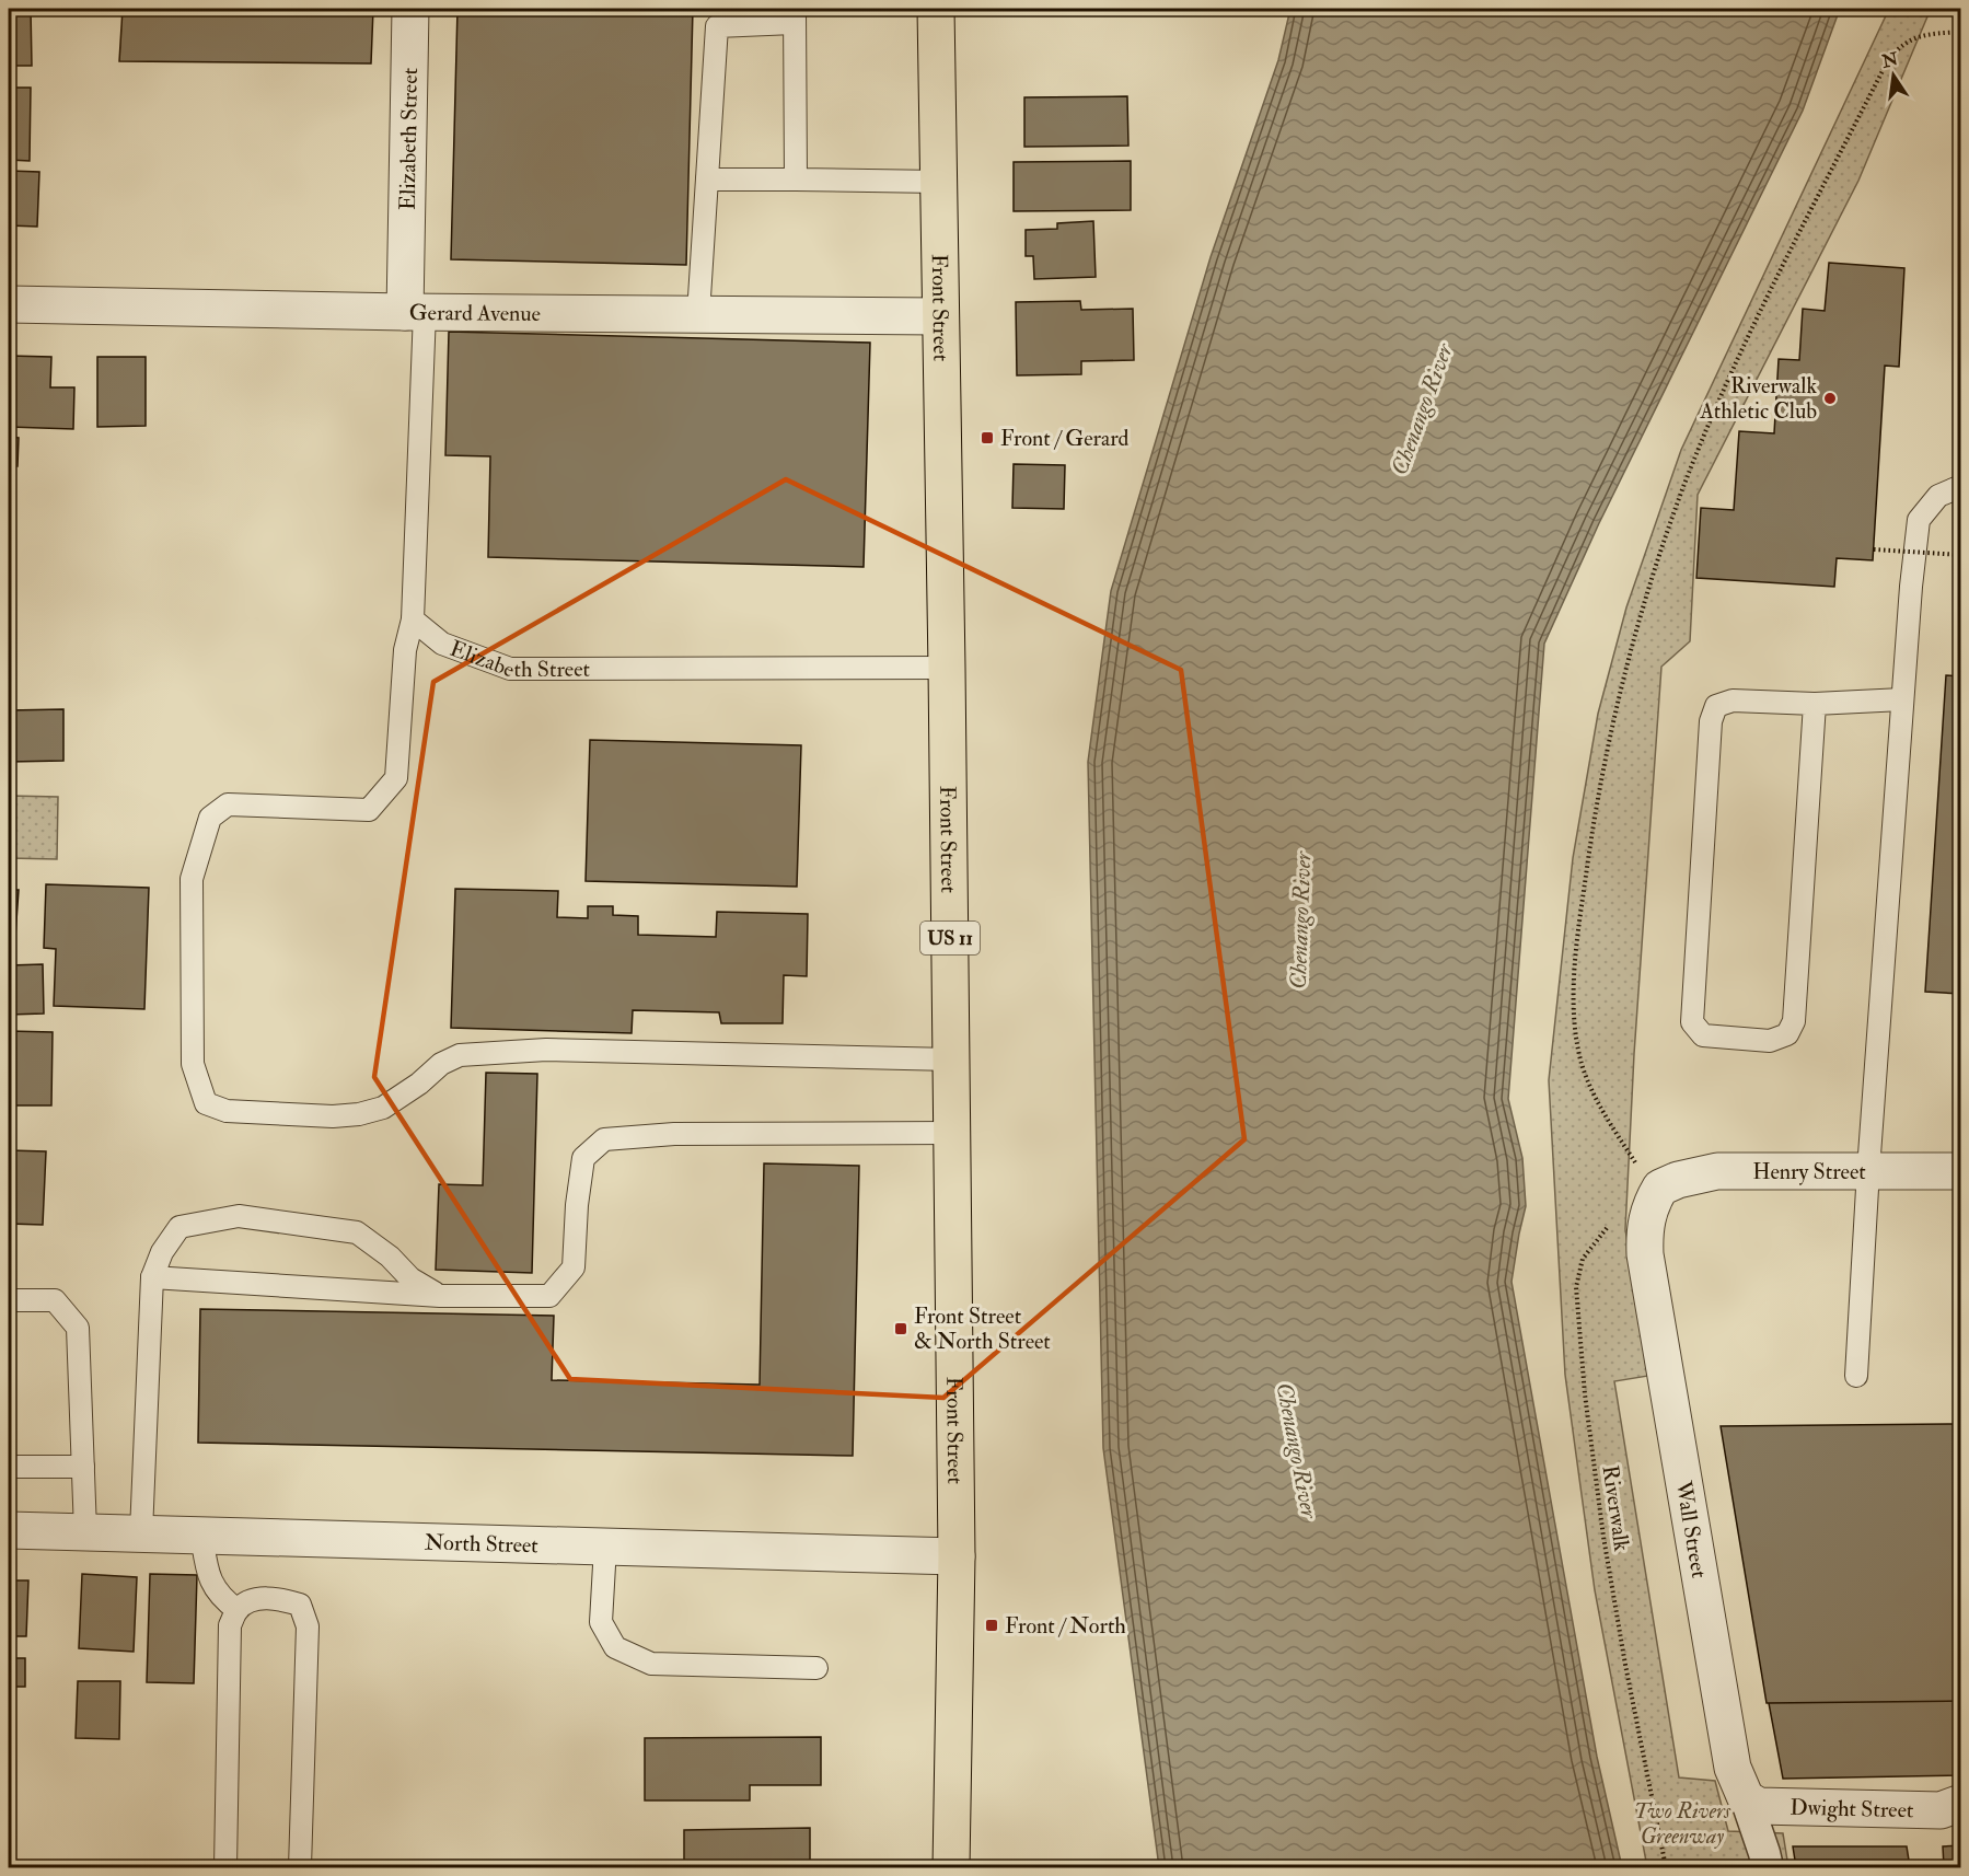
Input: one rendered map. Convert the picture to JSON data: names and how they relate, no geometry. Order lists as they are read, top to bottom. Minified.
{"streets":{"main road":["Front Street","US 11"],"street":["Elizabeth Street","Gerard Avenue","Henry Street","Wall Street","North Street","Dwight Street"],"path":["Riverwalk"]},"crossings":[["Elizabeth Street","Front Street"],["Elizabeth Street","Gerard Avenue"],["Front Street","Gerard Avenue"],["Front Street","North Street"],["Henry Street","Wall Street"],["Wall Street","Dwight Street"]],"water":["Chenango River"],"parks":["Two Rivers Greenway"],"places":{"other":["Riverwalk Athletic Club"],"transit":["Front / Gerard","Front Street & North Street","Front / North"]},"north":"top"}
